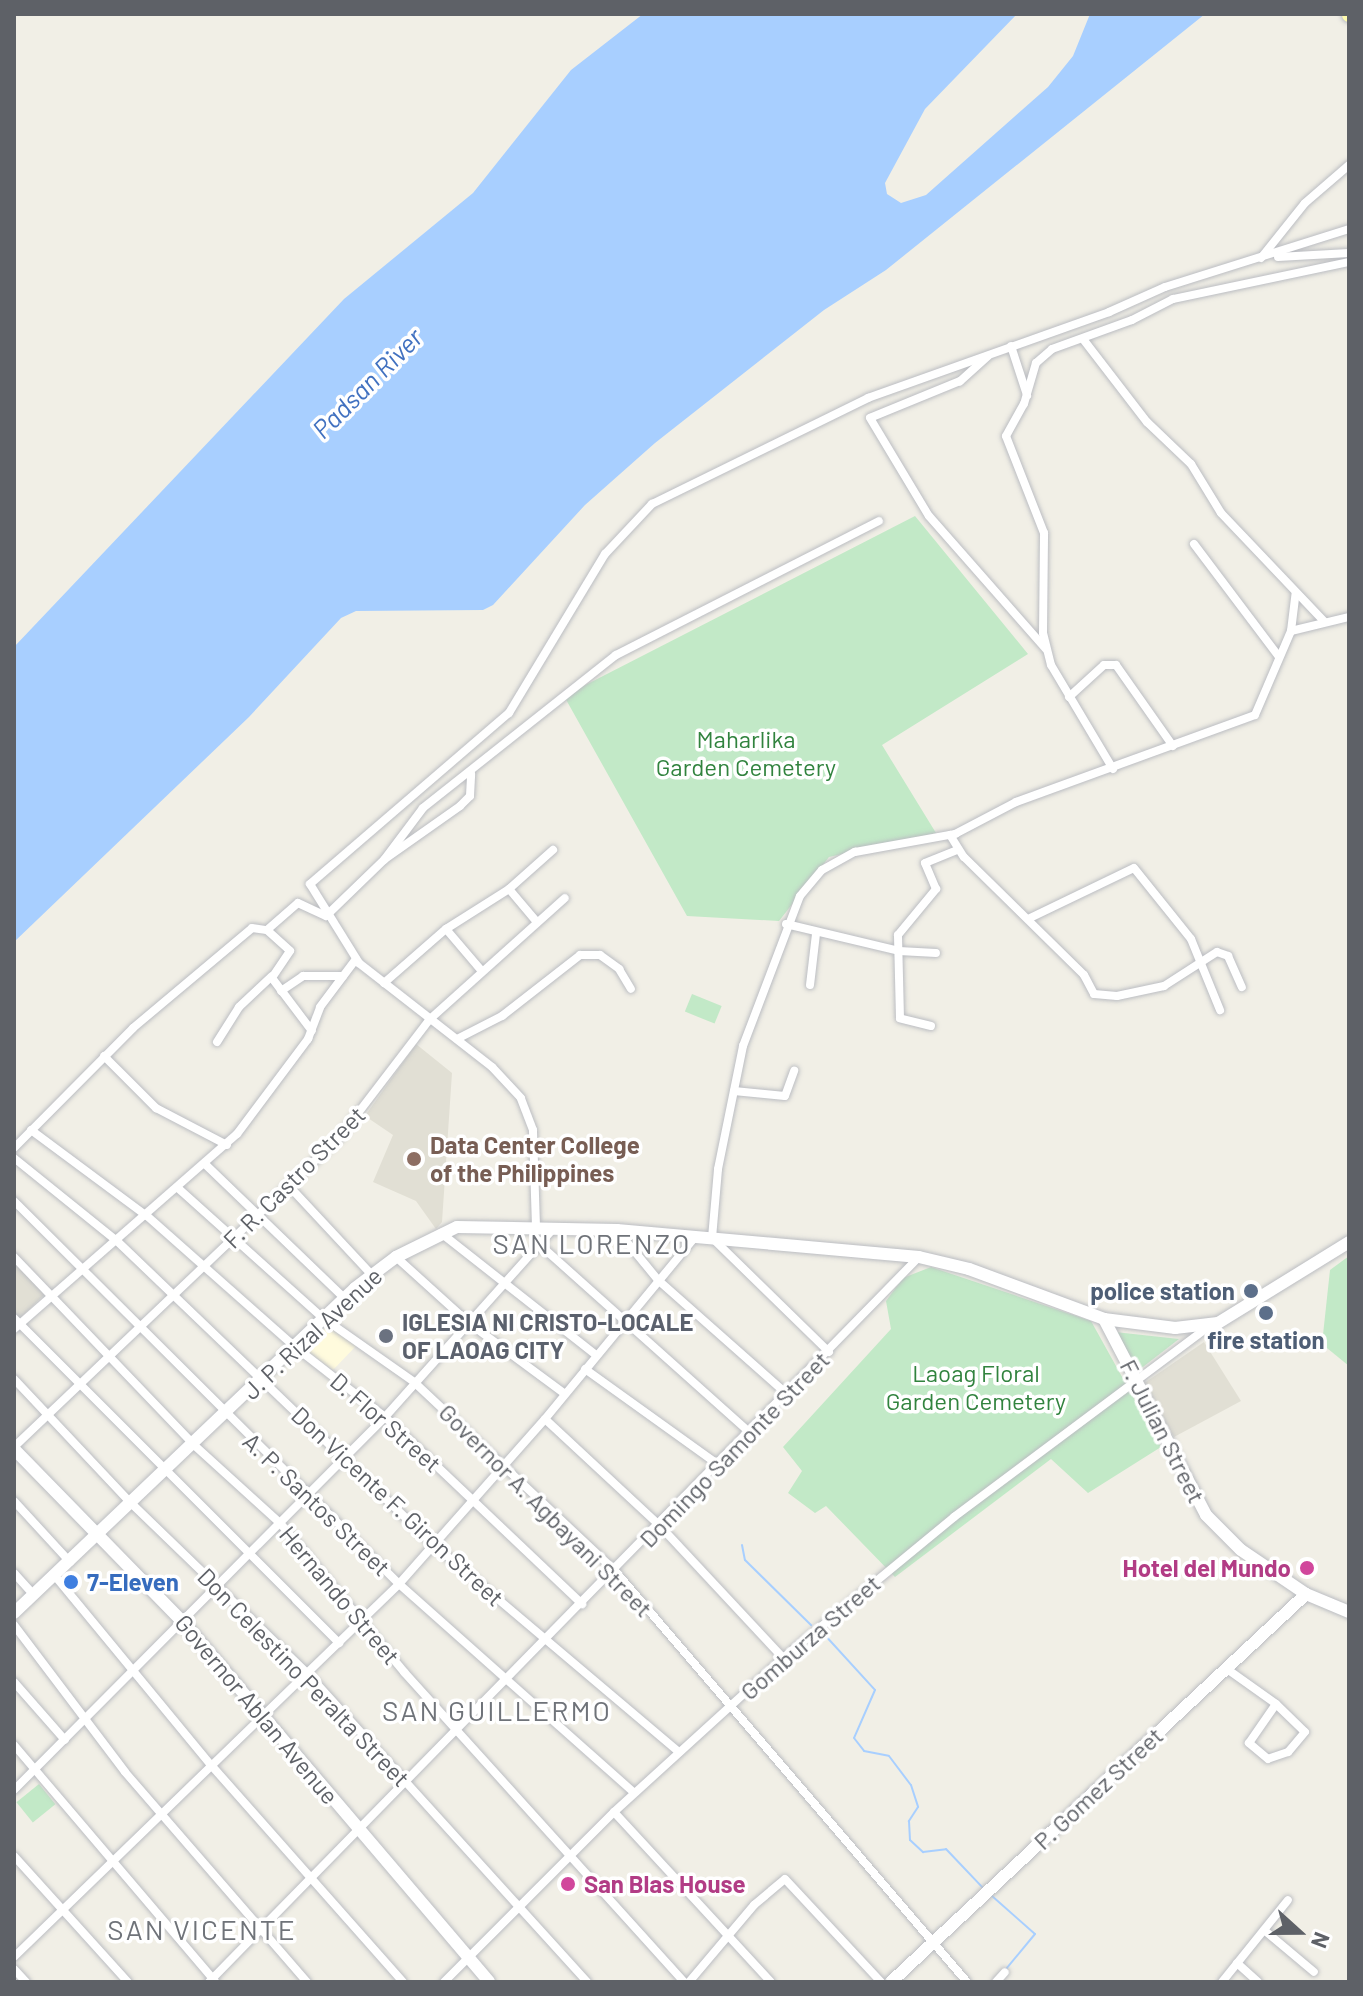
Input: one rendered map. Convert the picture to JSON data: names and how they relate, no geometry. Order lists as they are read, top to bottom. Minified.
{"streets":{"main road":["J. P. Rizal Avenue","F. Julian Street","Governor Ablan Avenue","P. Gomez Street"],"street":["F. R. Castro Street","D. Flor Street","Domingo Samonte Street","A. P. Santos Street","Don Vicente F. Giron Street","Governor A. Agbayani Street","Hernando Street","Gomburza Street","Don Celestino Peralta Street"]},"crossings":[["F. R. Castro Street","D. Flor Street"],["F. R. Castro Street","A. P. Santos Street"],["F. R. Castro Street","Don Vicente F. Giron Street"],["F. R. Castro Street","Governor A. Agbayani Street"],["F. R. Castro Street","Hernando Street"],["F. R. Castro Street","Don Celestino Peralta Street"],["F. R. Castro Street","Governor Ablan Avenue"],["J. P. Rizal Avenue","D. Flor Street"],["J. P. Rizal Avenue","F. Julian Street"],["J. P. Rizal Avenue","Domingo Samonte Street"],["J. P. Rizal Avenue","A. P. Santos Street"],["J. P. Rizal Avenue","Don Vicente F. Giron Street"],["J. P. Rizal Avenue","Governor A. Agbayani Street"],["J. P. Rizal Avenue","Hernando Street"],["J. P. Rizal Avenue","Gomburza Street"],["J. P. Rizal Avenue","Don Celestino Peralta Street"],["J. P. Rizal Avenue","Governor Ablan Avenue"],["D. Flor Street","Domingo Samonte Street"],["F. Julian Street","Gomburza Street"],["F. Julian Street","P. Gomez Street"],["Domingo Samonte Street","A. P. Santos Street"],["Domingo Samonte Street","Don Vicente F. Giron Street"],["Domingo Samonte Street","Governor A. Agbayani Street"],["Domingo Samonte Street","Hernando Street"],["Domingo Samonte Street","Don Celestino Peralta Street"],["Domingo Samonte Street","Governor Ablan Avenue"],["A. P. Santos Street","Gomburza Street"],["Don Vicente F. Giron Street","Gomburza Street"],["Governor A. Agbayani Street","Gomburza Street"],["Governor A. Agbayani Street","P. Gomez Street"],["Hernando Street","Gomburza Street"],["Gomburza Street","Don Celestino Peralta Street"],["Gomburza Street","Governor Ablan Avenue"]],"districts":["SAN LORENZO","SAN GUILLERMO","SAN VICENTE"],"water":["Padsan River"],"parks":["Maharlika Garden Cemetery","Laoag Floral Garden Cemetery"],"places":["Data Center College of the Philippines","police station","fire station","IGLESIA NI CRISTO-LOCALE OF LAOAG CITY","Hotel del Mundo","7-Eleven","San Blas House"],"north":"right"}
